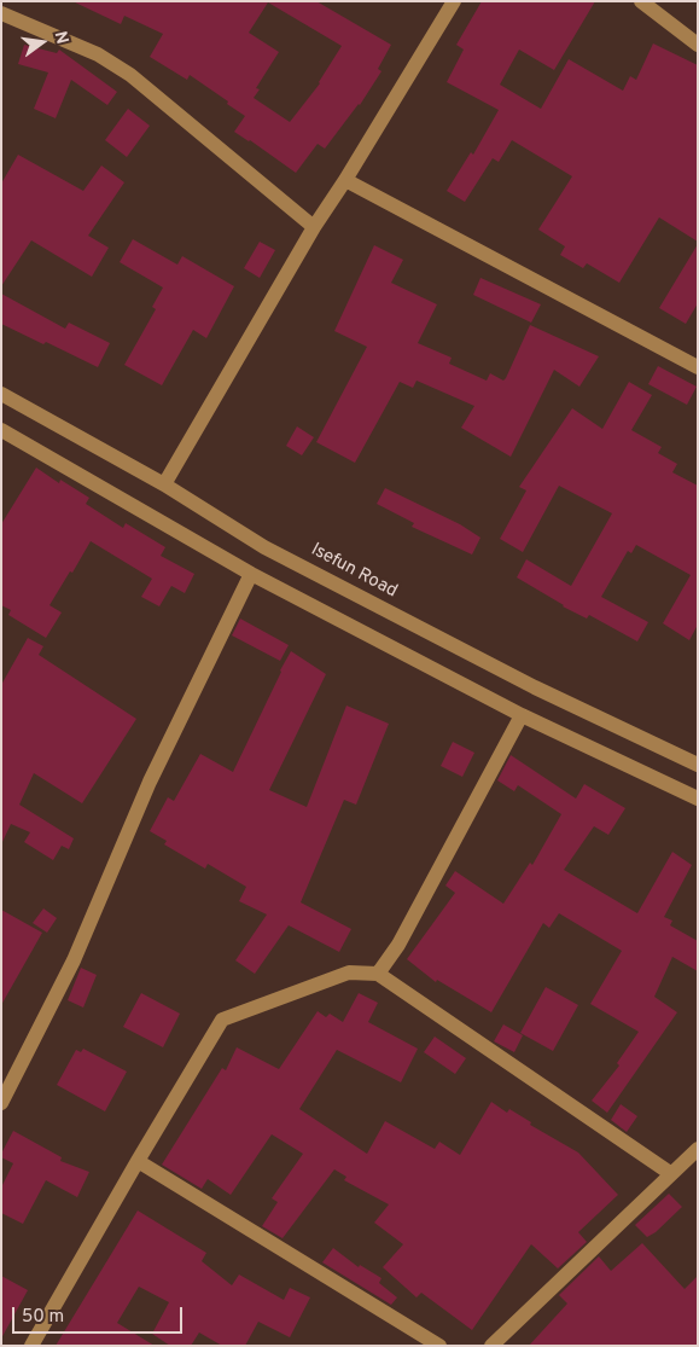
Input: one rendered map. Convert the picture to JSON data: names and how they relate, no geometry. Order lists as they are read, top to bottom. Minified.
{"streets":{"street":["Isefun Road"]},"scale_bar":"50 m","north":"right"}
